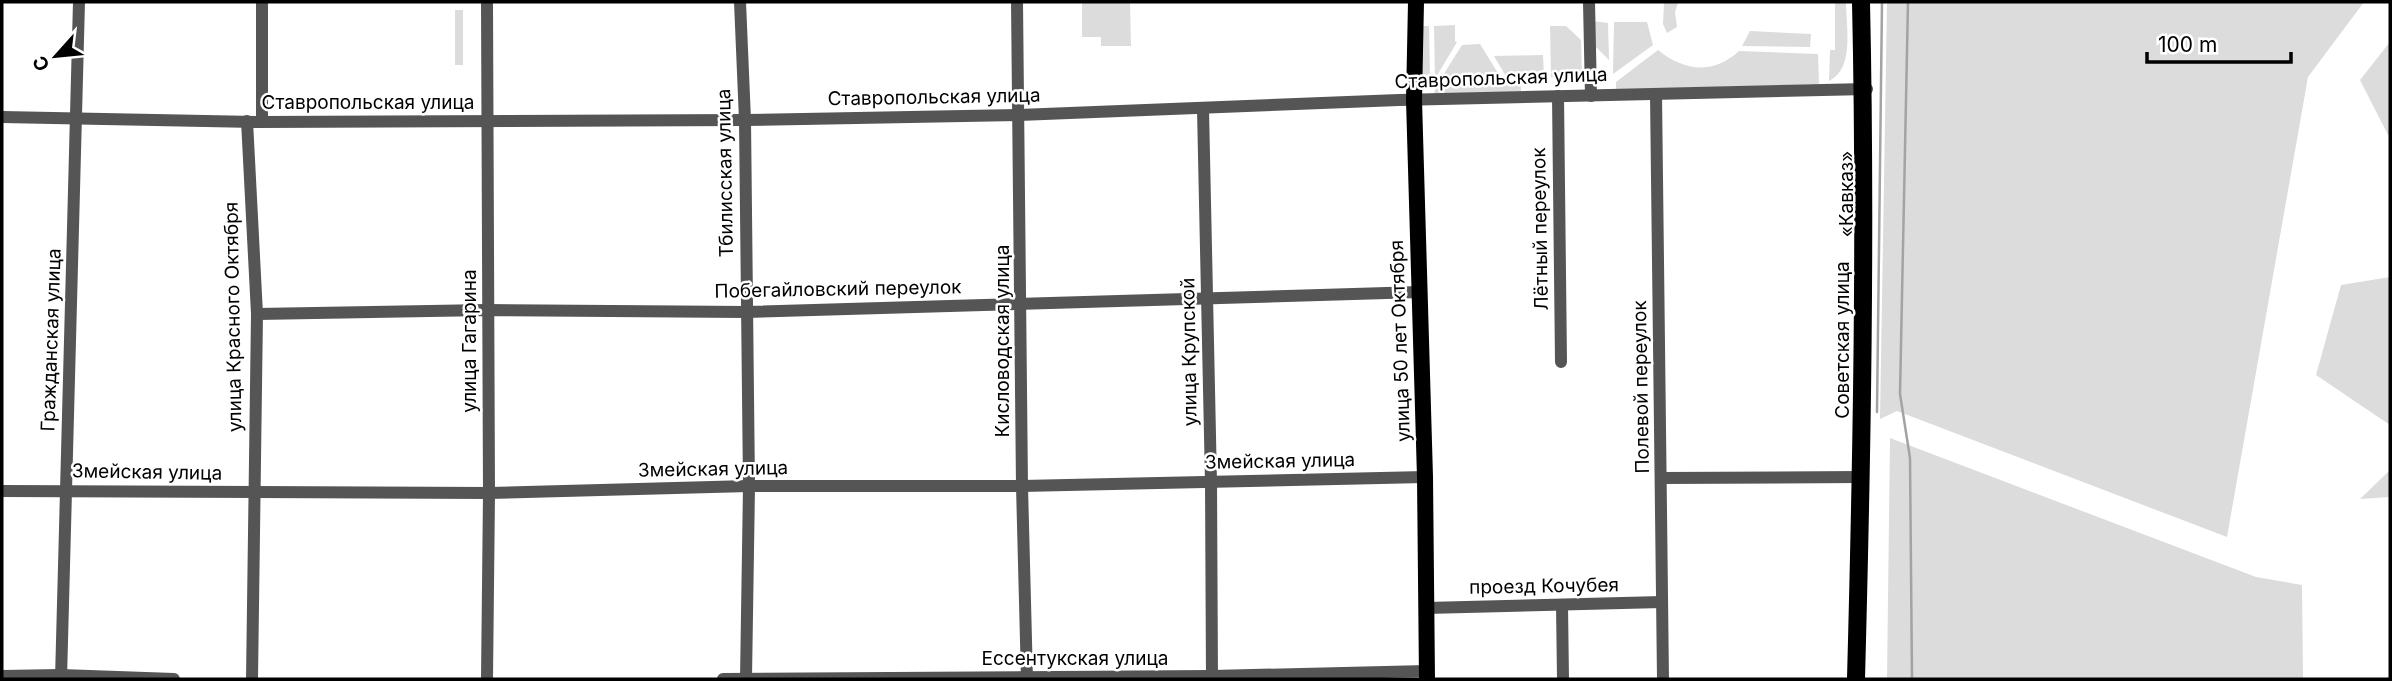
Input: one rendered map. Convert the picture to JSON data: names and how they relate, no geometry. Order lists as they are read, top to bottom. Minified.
{"streets":{"highway":["«Кавказ»","Советская улица"],"main road":["улица 50 лет Октября"],"street":["Ставропольская улица","Тбилисская улица","Лётный переулок","Побегайловский переулок","улица Красного Октября","Гражданская улица","улица Гагарина","Кисловодская улица","улица Крупской","Полевой переулок","Змейская улица","проезд Кочубея","Ессентукская улица"]},"crossings":[["Ставропольская улица","Тбилисская улица"],["Ставропольская улица","«Кавказ»"],["Ставропольская улица","Лётный переулок"],["Ставропольская улица","улица Красного Октября"],["Ставропольская улица","Гражданская улица"],["Ставропольская улица","Советская улица"],["Ставропольская улица","улица Гагарина"],["Ставропольская улица","Кисловодская улица"],["Ставропольская улица","улица 50 лет Октября"],["Ставропольская улица","улица Крупской"],["Ставропольская улица","Полевой переулок"],["Тбилисская улица","Побегайловский переулок"],["Тбилисская улица","Змейская улица"],["Тбилисская улица","Ессентукская улица"],["«Кавказ»","Советская улица"],["Побегайловский переулок","улица Красного Октября"],["Побегайловский переулок","улица Гагарина"],["Побегайловский переулок","Кисловодская улица"],["Побегайловский переулок","улица 50 лет Октября"],["Побегайловский переулок","улица Крупской"],["улица Красного Октября","Змейская улица"],["Гражданская улица","Змейская улица"],["улица Гагарина","Змейская улица"],["Кисловодская улица","Змейская улица"],["Кисловодская улица","Ессентукская улица"],["улица 50 лет Октября","Змейская улица"],["улица 50 лет Октября","проезд Кочубея"],["улица 50 лет Октября","Ессентукская улица"],["улица Крупской","Змейская улица"],["улица Крупской","Ессентукская улица"],["Полевой переулок","проезд Кочубея"]],"scale_bar":"100 m","north":"bottom left"}
